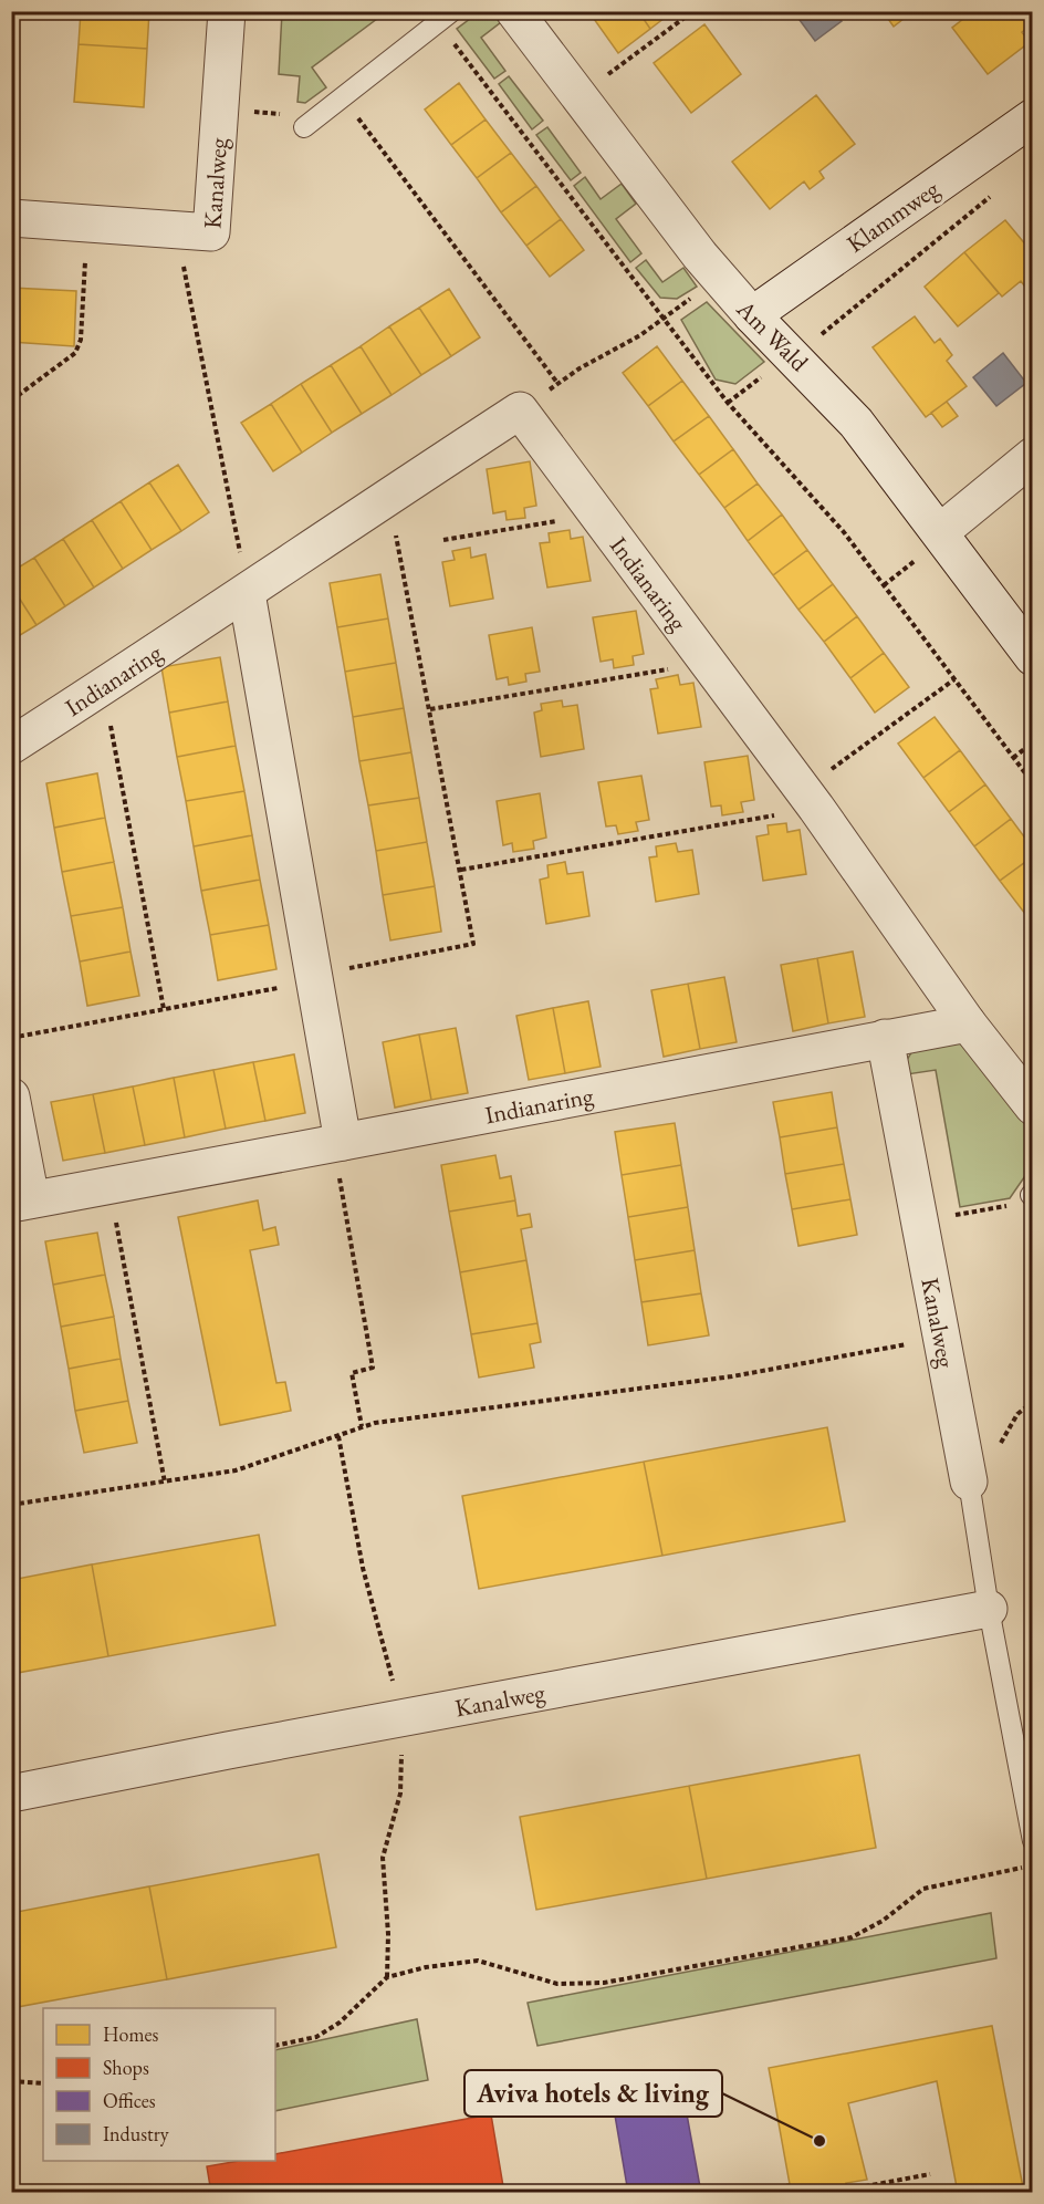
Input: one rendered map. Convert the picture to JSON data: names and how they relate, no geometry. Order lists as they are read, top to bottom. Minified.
{"streets":{"street":["Kanalweg","Klammweg","Am Wald","Indianaring"]},"crossings":[["Kanalweg","Indianaring"],["Klammweg","Am Wald"]],"places":["Aviva hotels & living"],"legend":["Homes","Shops","Offices","Industry"]}
